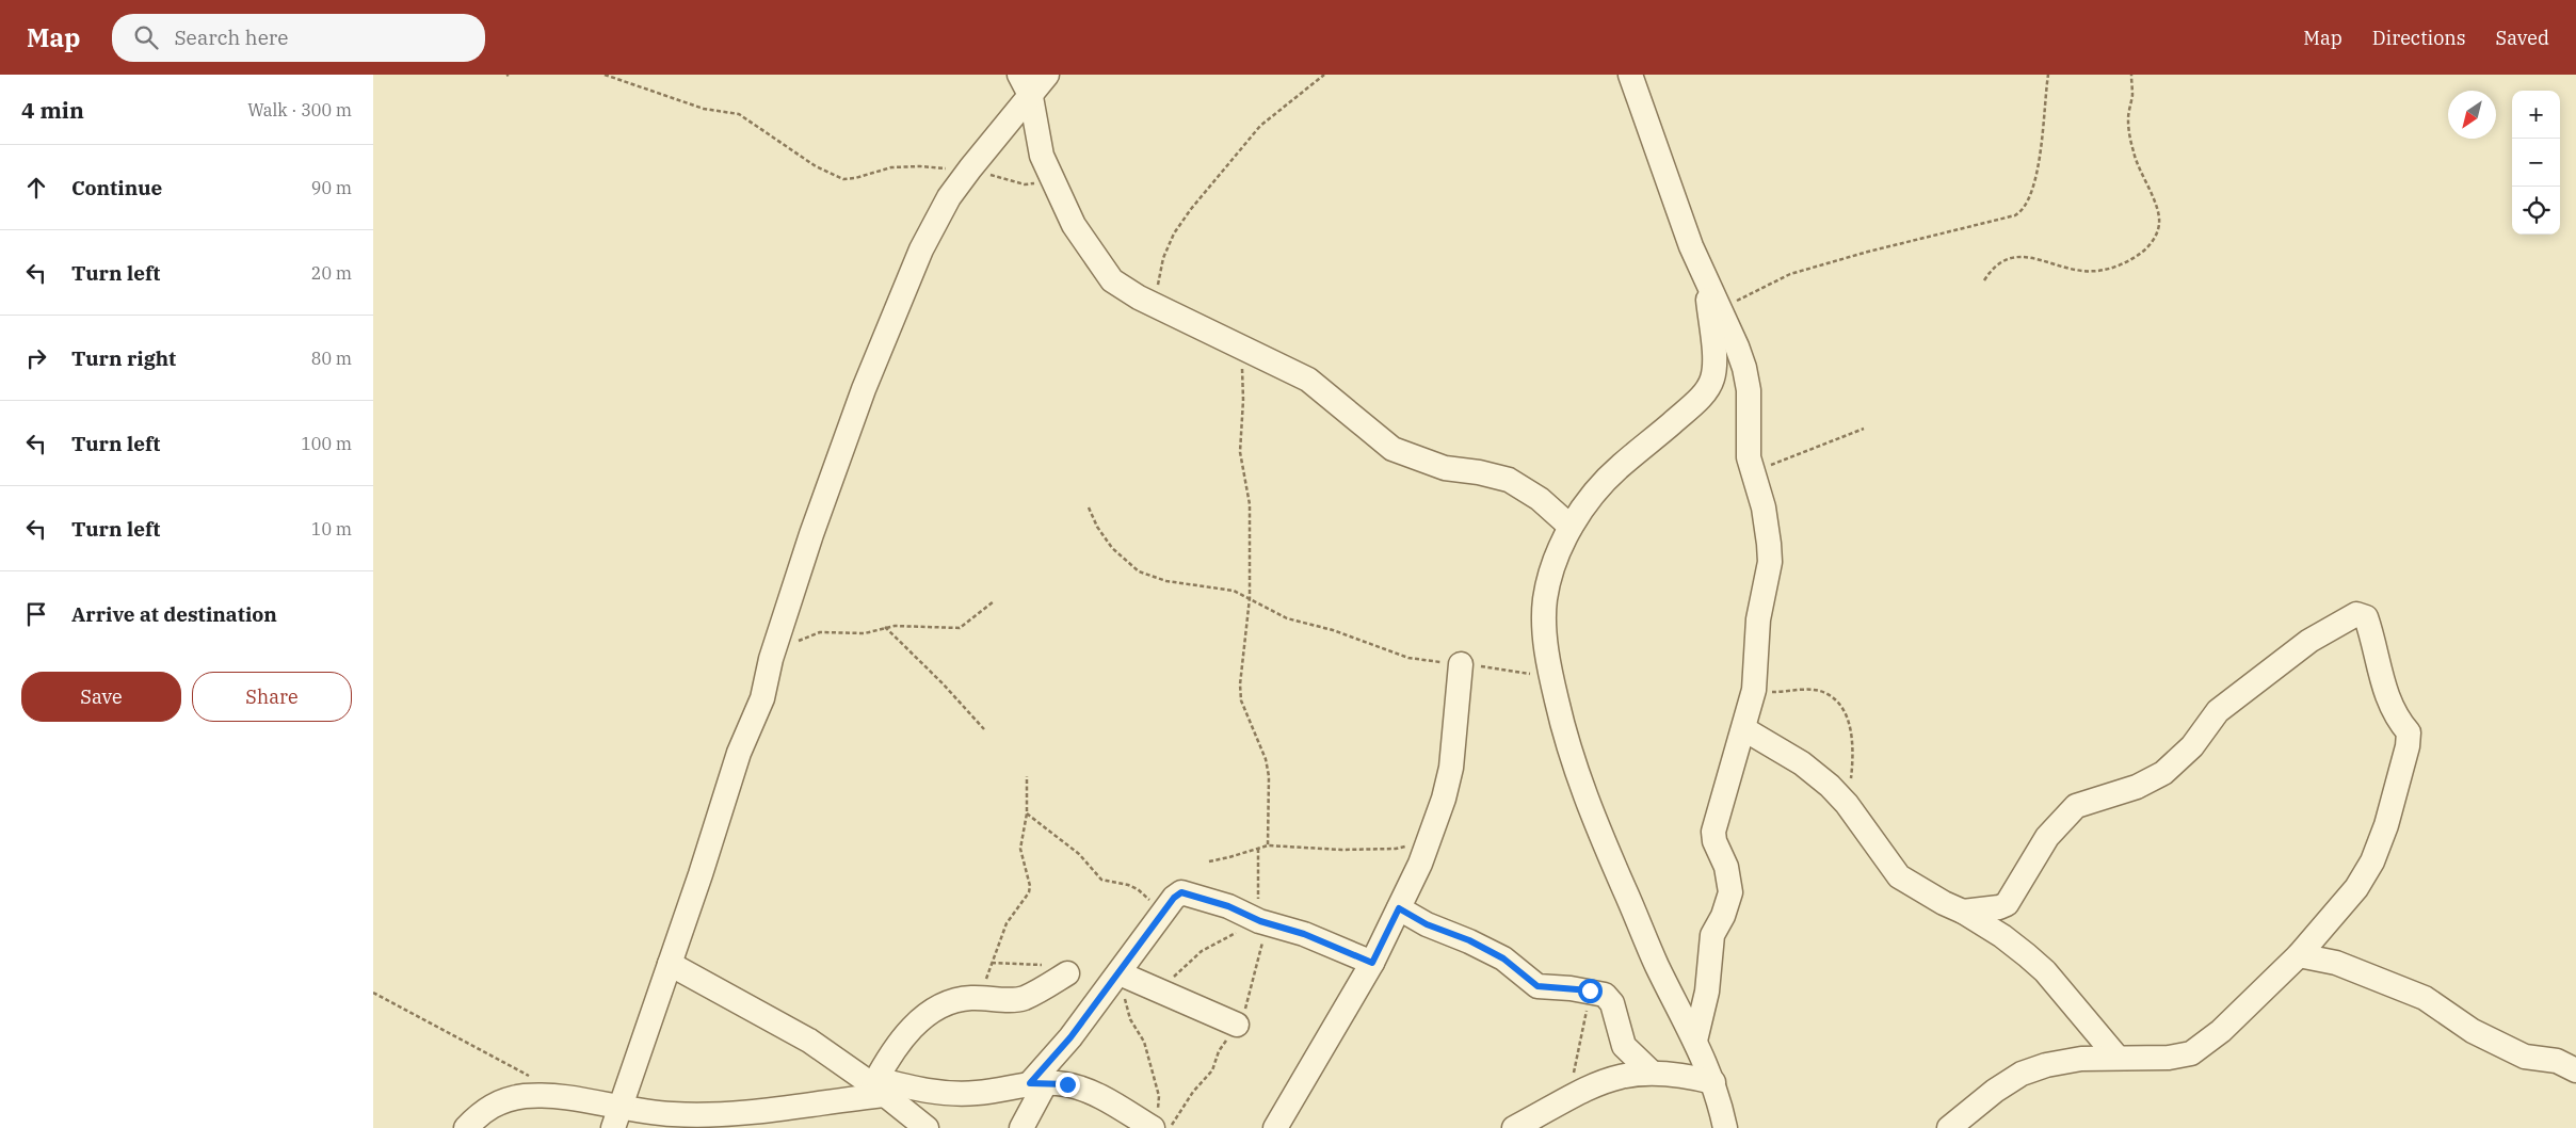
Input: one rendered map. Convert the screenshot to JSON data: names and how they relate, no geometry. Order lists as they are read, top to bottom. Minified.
{"north":"bottom left","page":{"header":"Map","search":"Search here","nav":["Map","Directions","Saved"],"heading":["4 min","Walk · 300 m"],"map_buttons":["+","−"],"list":[["Continue","90 m"],["Turn left","20 m"],["Turn right","80 m"],["Turn left","100 m"],["Turn left","10 m"],"Arrive at destination"],"buttons":["Save","Share"]}}
